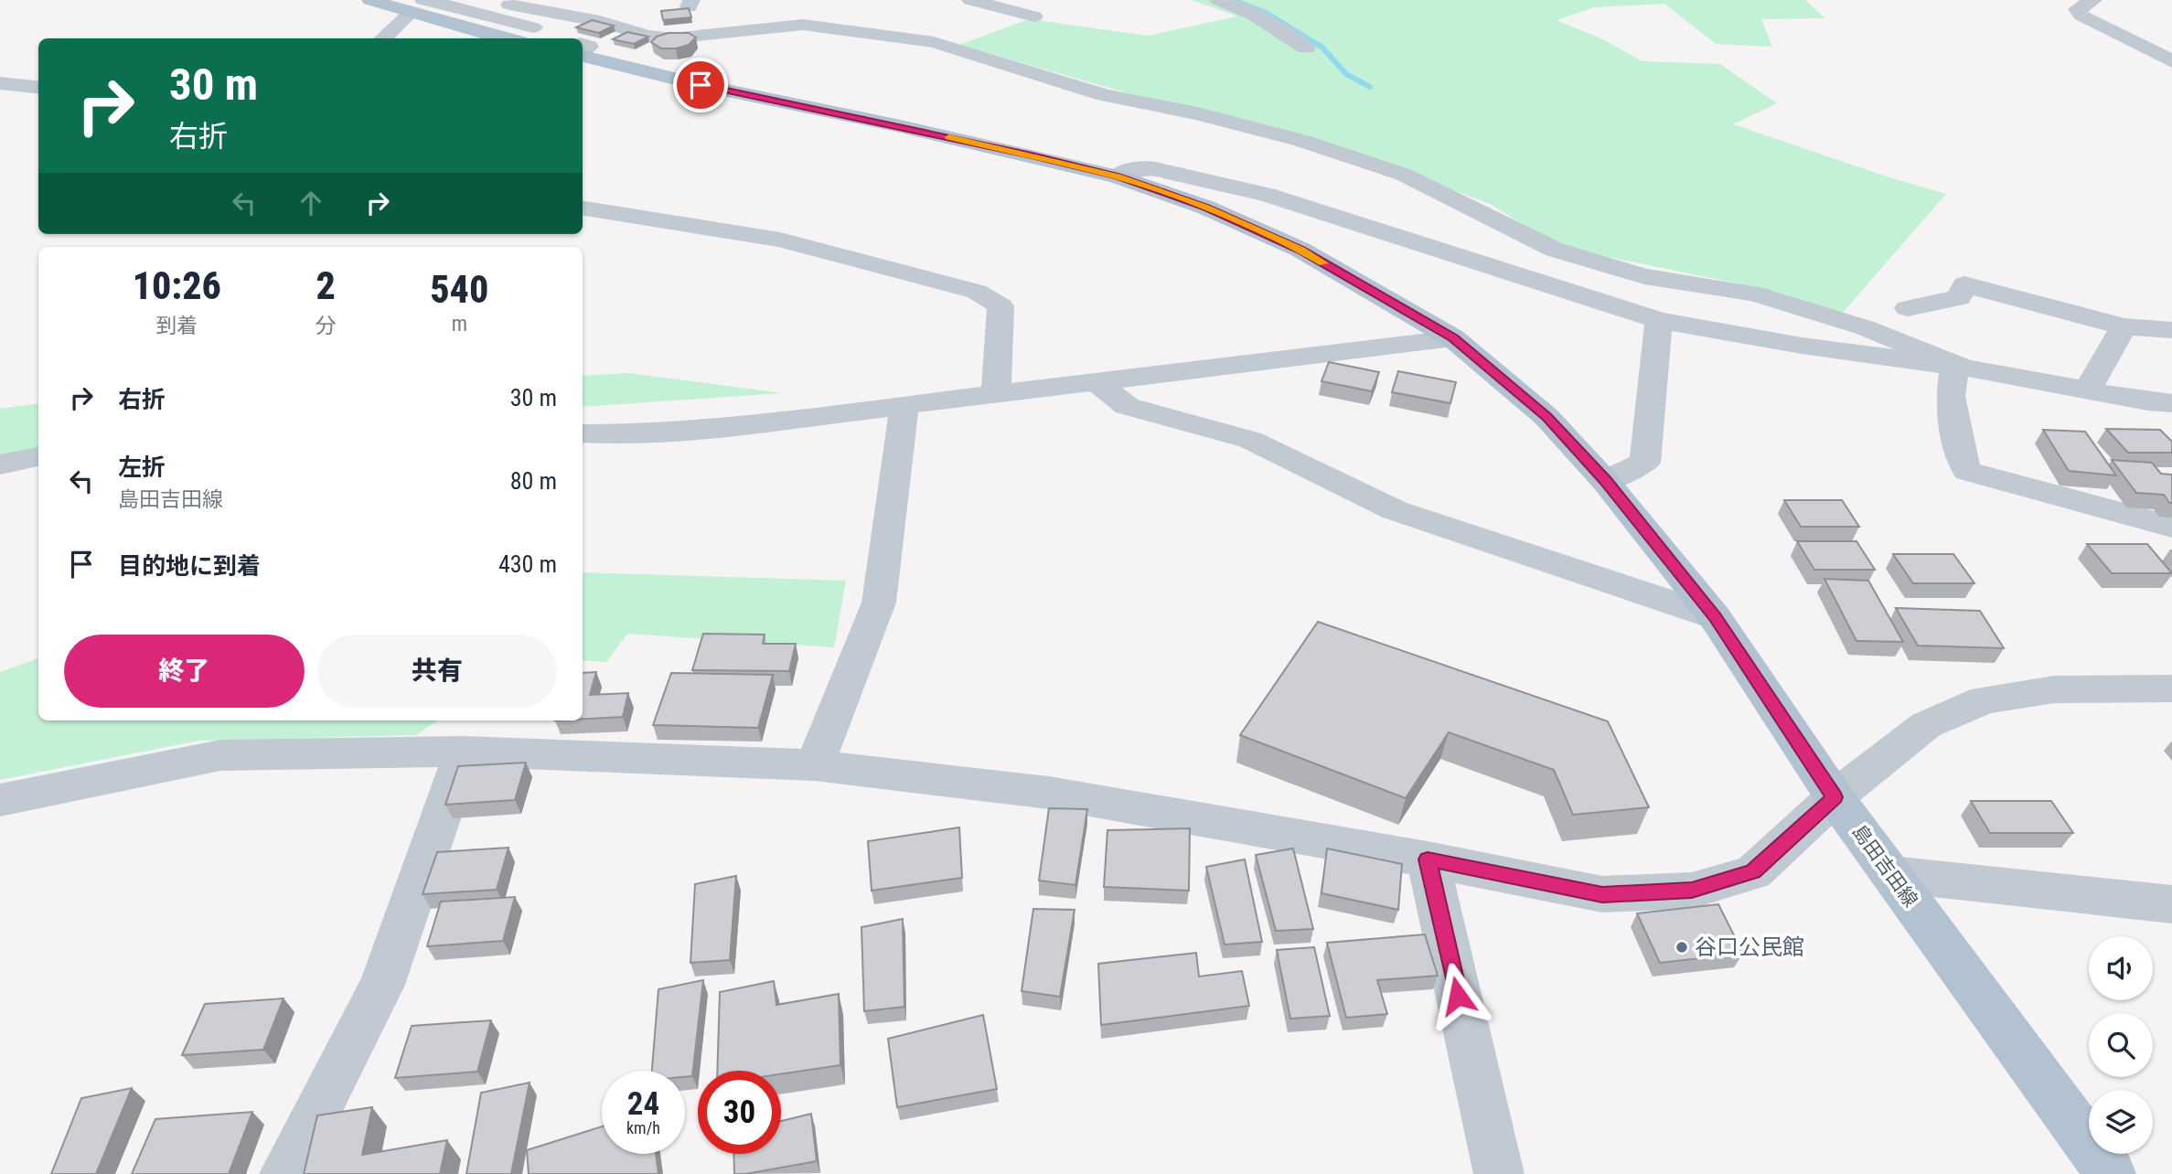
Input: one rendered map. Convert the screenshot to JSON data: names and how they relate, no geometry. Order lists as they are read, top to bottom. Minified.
{"streets":{"main road":["島田吉田線"]},"places":["谷口公民館"],"page":{"turn":["30 m","右折"],"eta":["10:26","到着","2","分","540","m"],"list":[{"name":"右折","value":"30 m"},{"name":"左折","note":"島田吉田線","value":"80 m"},{"name":"目的地に到着","value":"430 m"}],"buttons":["終了","共有"],"speed":"24 km/h","limit":"30"}}
